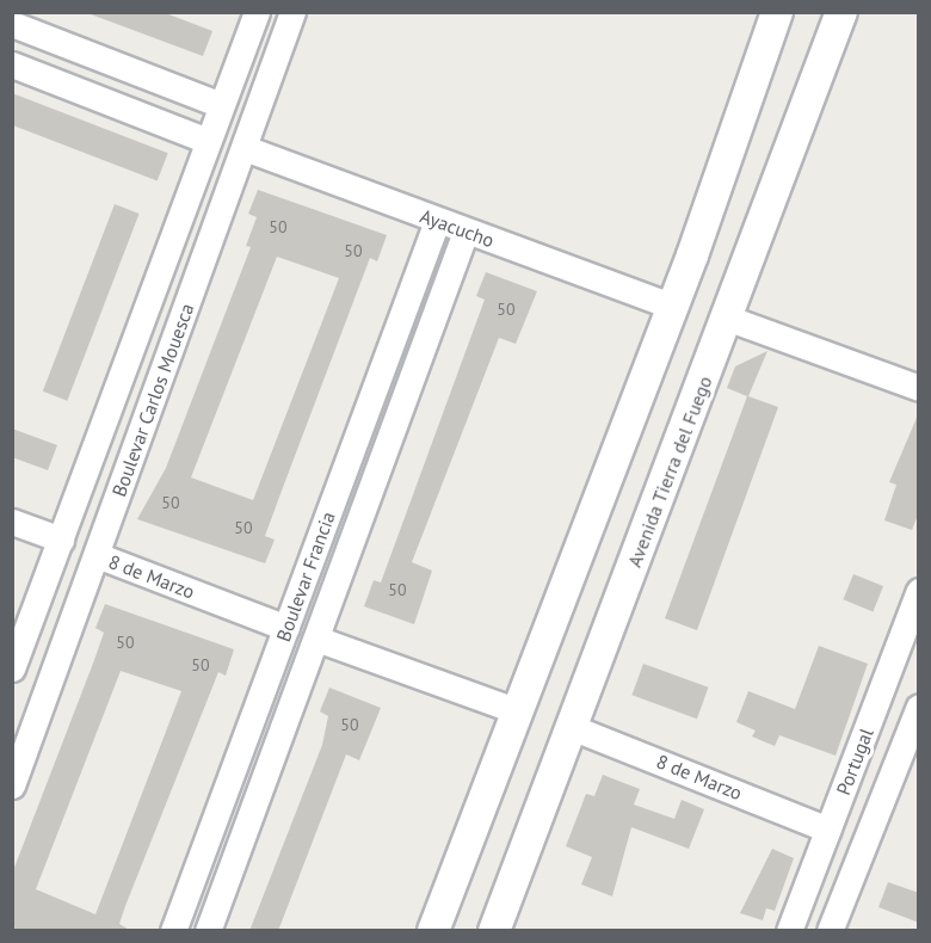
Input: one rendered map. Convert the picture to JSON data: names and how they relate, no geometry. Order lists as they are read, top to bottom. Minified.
{"streets":{"street":["Ayacucho","Boulevar Carlos Mouesca","Avenida Tierra del Fuego","8 de Marzo","Boulevar Francia","Portugal"]},"crossings":[["Ayacucho","Boulevar Carlos Mouesca"],["Ayacucho","Boulevar Francia"],["Boulevar Carlos Mouesca","8 de Marzo"],["Avenida Tierra del Fuego","8 de Marzo"],["8 de Marzo","Boulevar Francia"],["8 de Marzo","Portugal"]],"house_numbers":["50","50","50","50","50","50","50","50","50"]}
